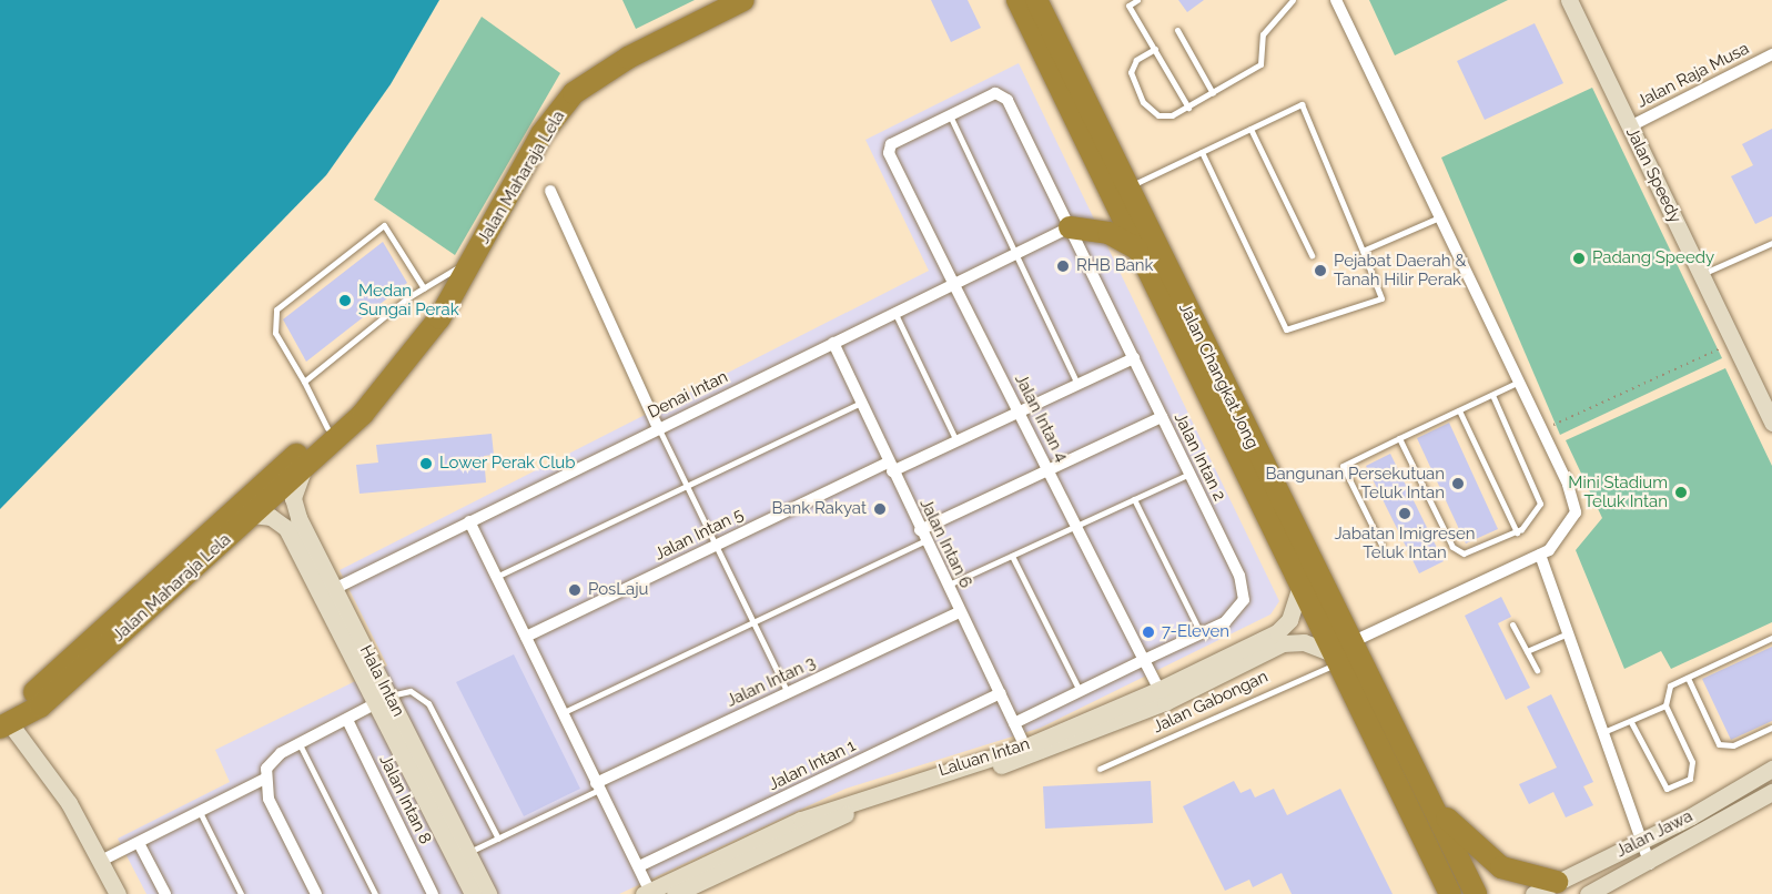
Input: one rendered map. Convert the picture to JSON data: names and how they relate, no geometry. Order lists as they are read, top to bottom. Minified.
{"streets":{"highway":["Jalan Maharaja Lela","Jalan Changkat Jong"],"street":["Jalan Raja Musa","Jalan Speedy","Denai Intan","Jalan Intan 4","Jalan Intan 2","Jalan Intan 5","Jalan Intan 6","Hala Intan","Jalan Intan 3","Laluan Intan","Jalan Intan 1","Jalan Intan 8","Jalan Jawa"],"lane":["Jalan Gabongan"]},"crossings":[["Jalan Raja Musa","Jalan Speedy"],["Jalan Maharaja Lela","Hala Intan"],["Jalan Changkat Jong","Jalan Gabongan"],["Jalan Changkat Jong","Laluan Intan"],["Denai Intan","Jalan Intan 4"],["Denai Intan","Jalan Intan 2"],["Denai Intan","Jalan Intan 6"],["Denai Intan","Hala Intan"],["Jalan Intan 4","Jalan Intan 2"],["Jalan Intan 4","Jalan Intan 5"],["Jalan Intan 4","Laluan Intan"],["Jalan Intan 2","Jalan Intan 5"],["Jalan Intan 2","Jalan Intan 6"],["Jalan Intan 5","Jalan Intan 6"],["Jalan Intan 6","Jalan Intan 3"],["Jalan Intan 6","Laluan Intan"],["Jalan Intan 6","Jalan Intan 1"],["Jalan Gabongan","Laluan Intan"]],"places":["Padang Speedy","RHB Bank","Pejabat Daerah & Tanah Hilir Perak","Medan Sungai Perak","Lower Perak Club","Bangunan Persekutuan Teluk Intan","Mini Stadium Teluk Intan","Bank Rakyat","Jabatan Imigresen Teluk Intan","PosLaju","7-Eleven"]}
